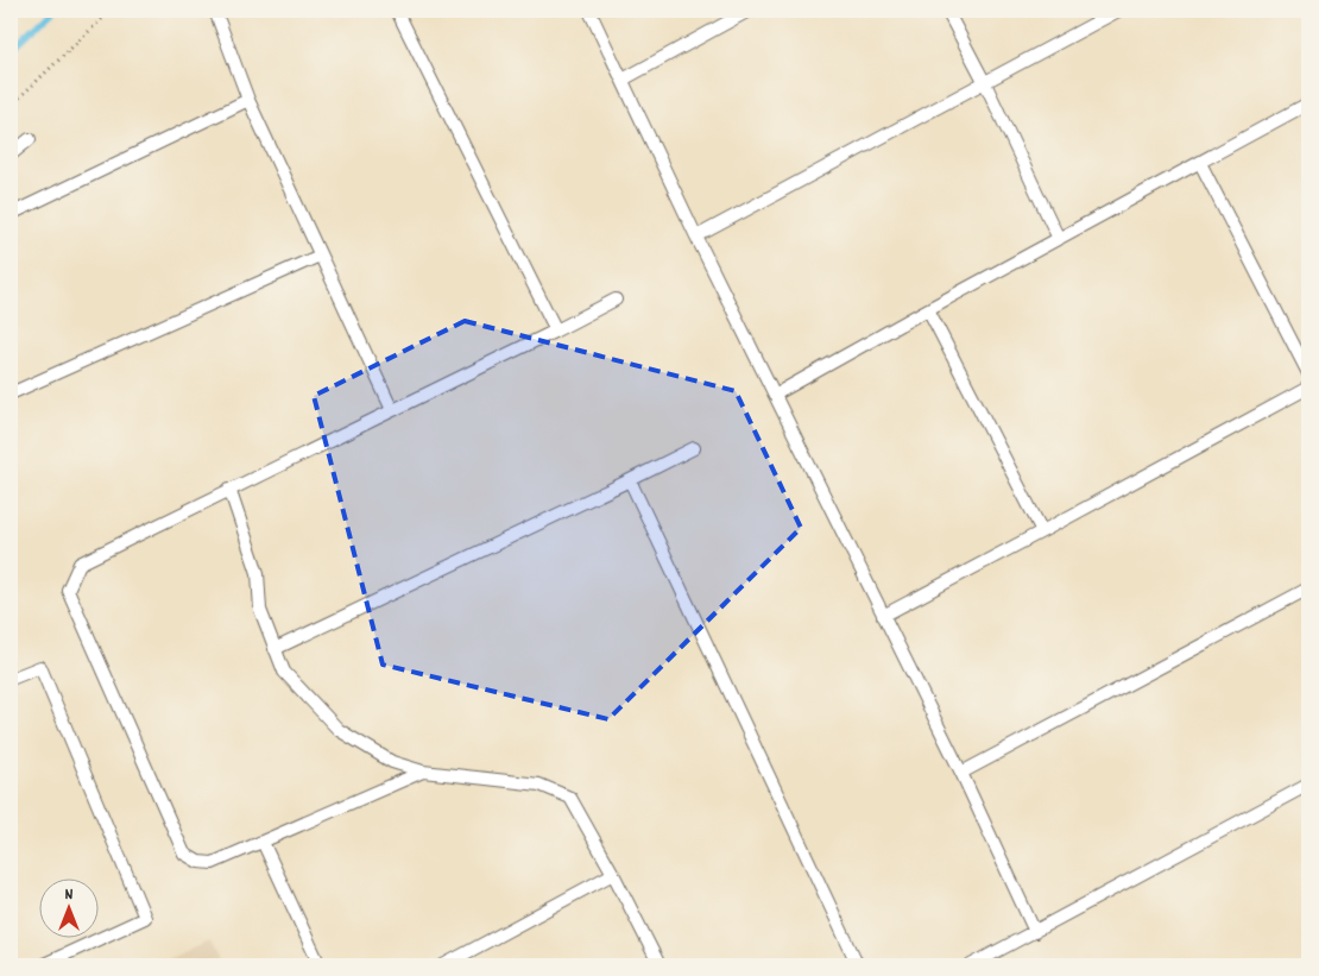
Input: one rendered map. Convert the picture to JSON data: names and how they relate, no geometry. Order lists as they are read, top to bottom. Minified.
{"north":"top"}
